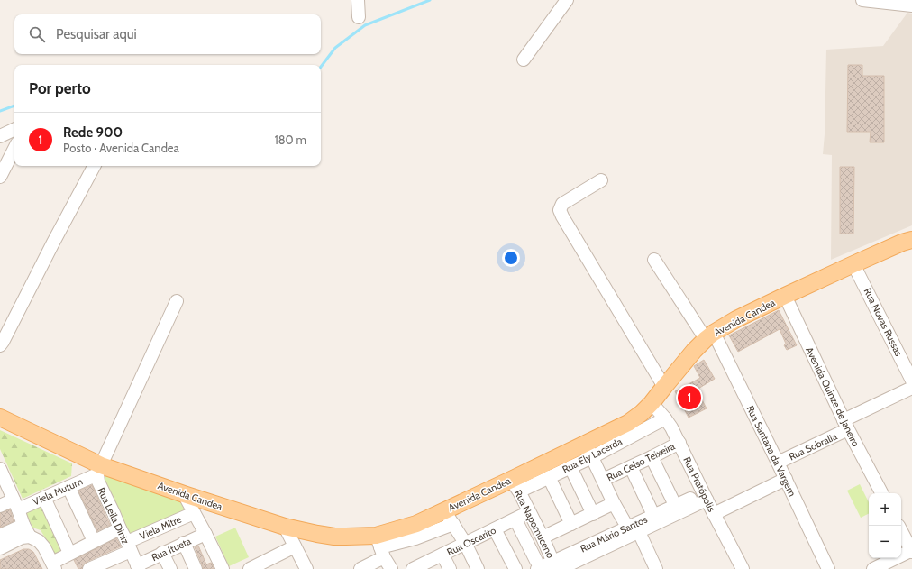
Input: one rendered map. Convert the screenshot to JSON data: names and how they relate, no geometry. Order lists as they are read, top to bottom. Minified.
{"streets":{"main road":["Avenida Candea"],"street":["Rua Novas Russas","Avenida Quinze de Janeiro","Rua Sobralia","Rua Santana da Vargem","Rua Ely Lacerda","Rua Celso Teixeira","Rua Pratópolis","Viela Mutum","Rua Leila Diniz","Rua Napomuceno","Viela Mitre","Rua Mário Santos","Rua Oscarito","Rua Itueta"]},"crossings":[["Avenida Candea","Rua Novas Russas"],["Avenida Candea","Avenida Quinze de Janeiro"],["Avenida Candea","Rua Santana da Vargem"],["Avenida Candea","Rua Ely Lacerda"],["Avenida Candea","Rua Pratópolis"],["Avenida Candea","Viela Mutum"],["Avenida Candea","Rua Leila Diniz"],["Avenida Candea","Rua Napomuceno"],["Avenida Quinze de Janeiro","Rua Sobralia"],["Rua Sobralia","Rua Santana da Vargem"],["Rua Ely Lacerda","Rua Pratópolis"],["Rua Ely Lacerda","Rua Napomuceno"],["Rua Celso Teixeira","Rua Pratópolis"],["Viela Mutum","Rua Leila Diniz"],["Rua Leila Diniz","Viela Mitre"],["Rua Leila Diniz","Rua Itueta"],["Rua Napomuceno","Rua Oscarito"]],"page":{"search":"Pesquisar aqui","heading":"Por perto","list":[{"mark":"1","name":"Rede 900","note":"Posto · Avenida Candea","value":"180 m"}],"pins":"1","map_buttons":["+","−"]}}
